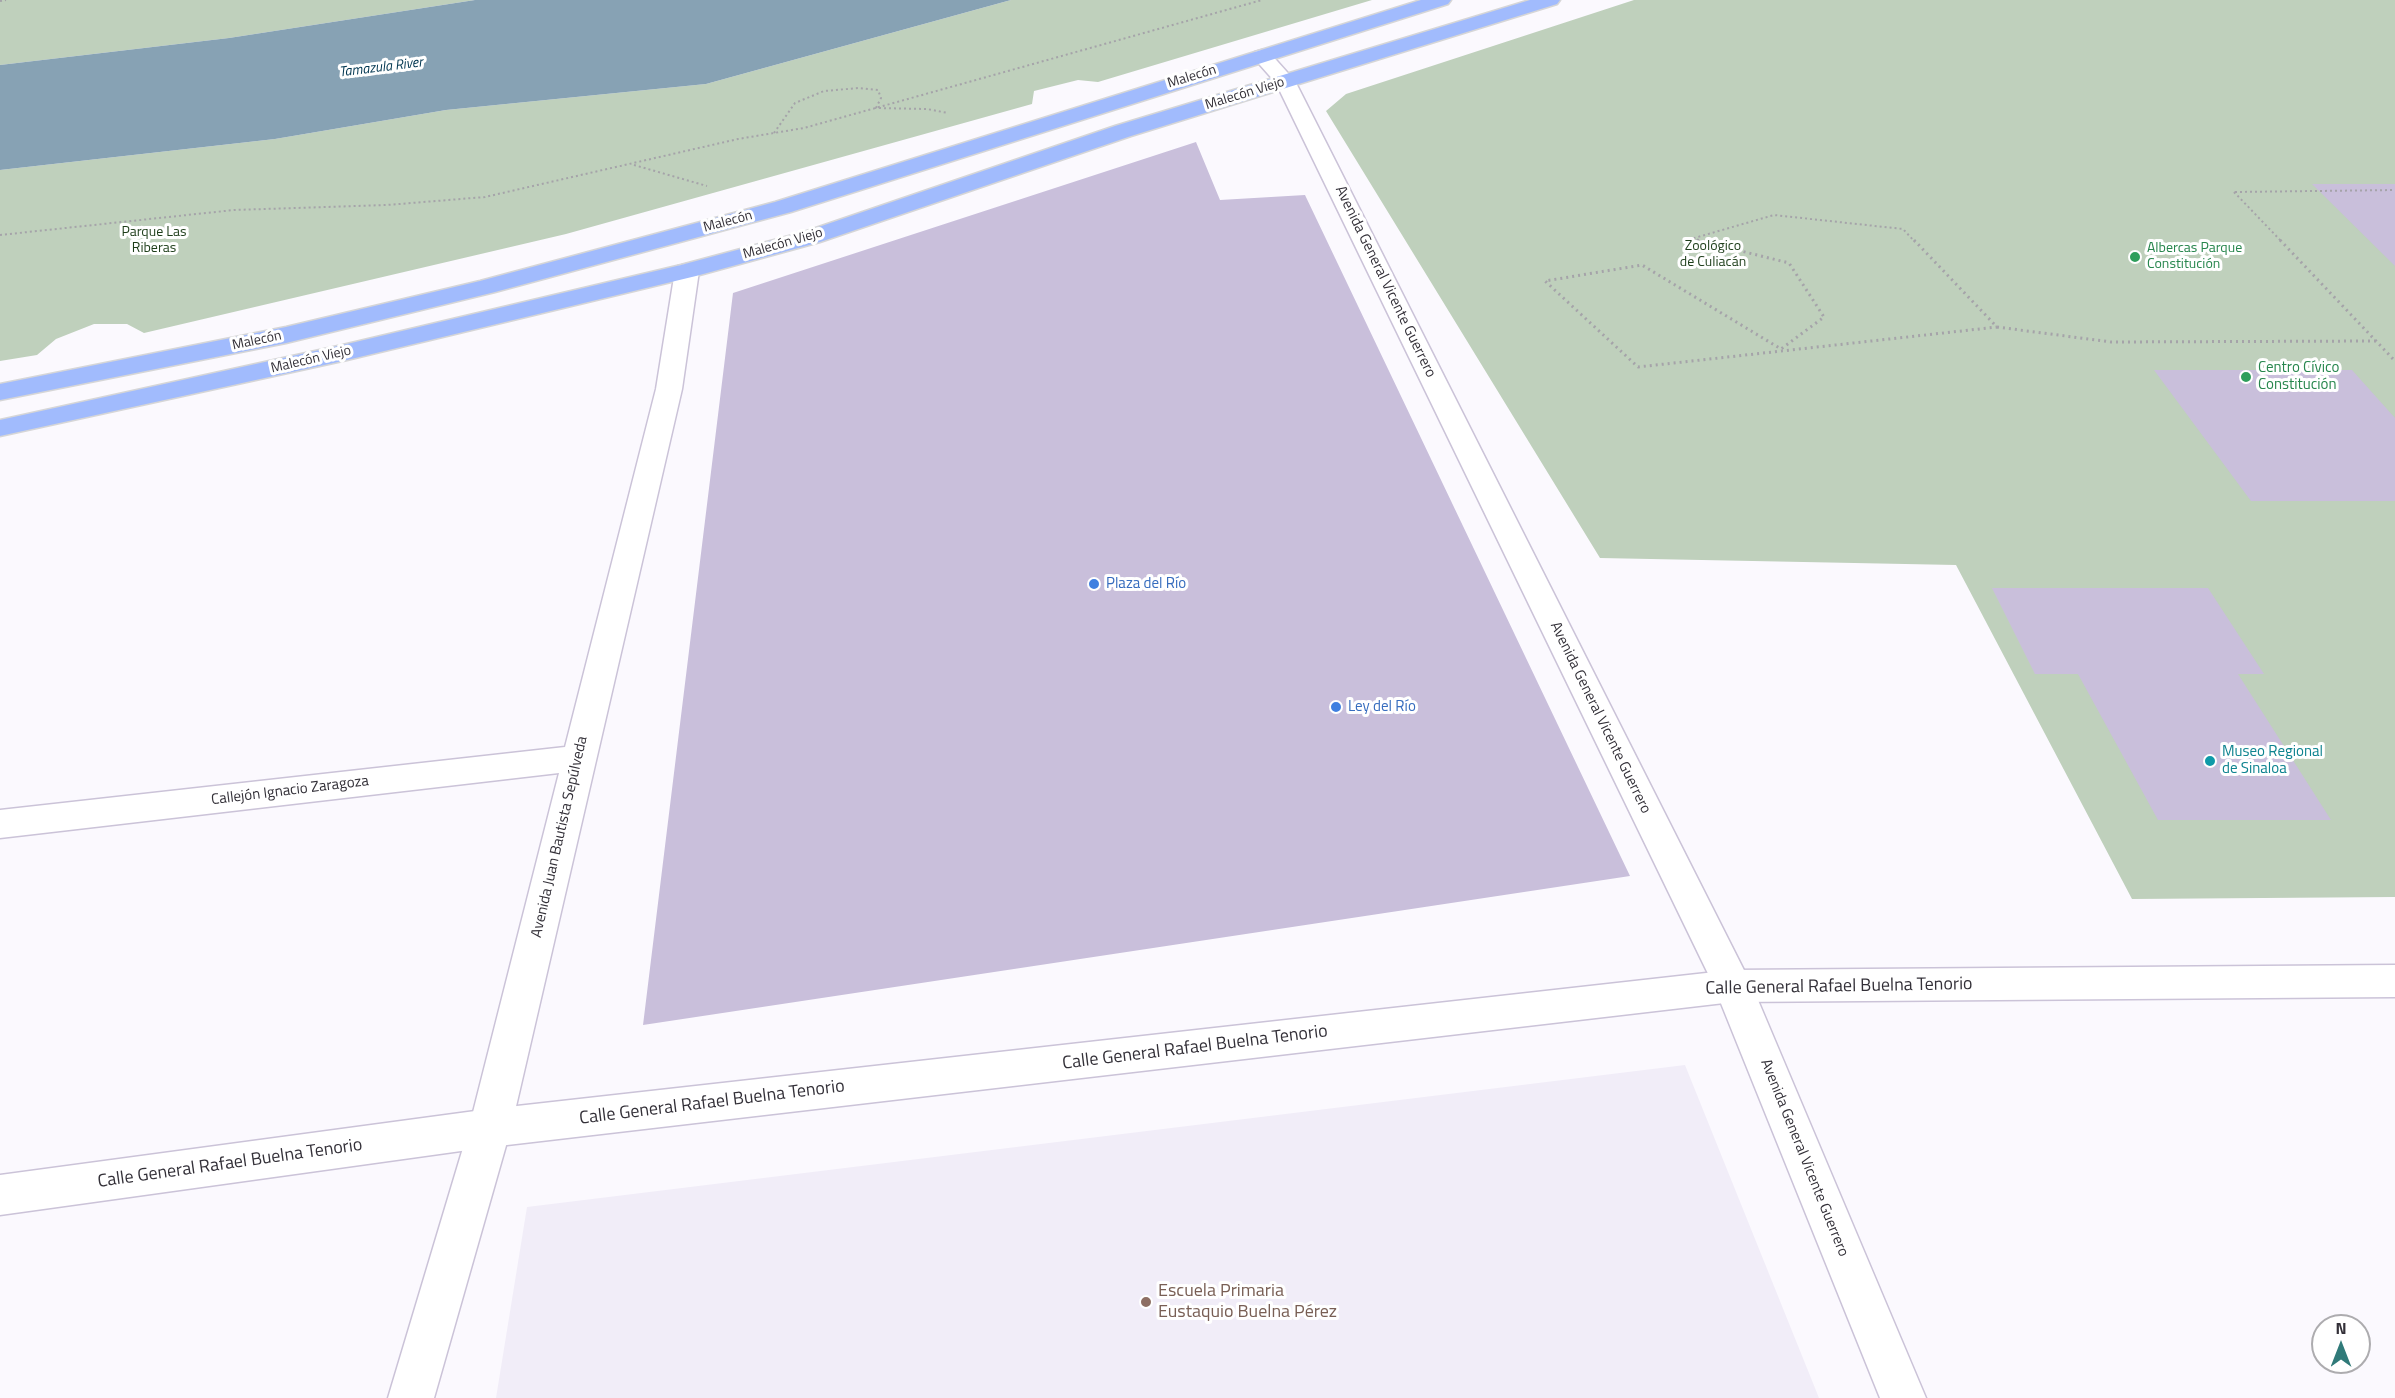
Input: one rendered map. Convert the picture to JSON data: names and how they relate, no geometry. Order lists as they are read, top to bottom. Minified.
{"streets":{"main road":["Malecón","Malecón Viejo"],"street":["Avenida General Vicente Guerrero","Callejón Ignacio Zaragoza","Avenida Juan Bautista Sepúlveda","Calle General Rafael Buelna Tenorio"]},"crossings":[["Malecón","Avenida General Vicente Guerrero"],["Malecón Viejo","Avenida General Vicente Guerrero"],["Malecón Viejo","Avenida Juan Bautista Sepúlveda"],["Avenida General Vicente Guerrero","Calle General Rafael Buelna Tenorio"],["Callejón Ignacio Zaragoza","Avenida Juan Bautista Sepúlveda"],["Avenida Juan Bautista Sepúlveda","Calle General Rafael Buelna Tenorio"]],"water":["Tamazula River"],"parks":["Parque Las Riberas","Zoológico de Culiacán"],"places":["Albercas Parque Constitución","Centro Cívico Constitución","Plaza del Río","Ley del Río","Museo Regional de Sinaloa","Escuela Primaria Eustaquio Buelna Pérez"],"north":"top"}
